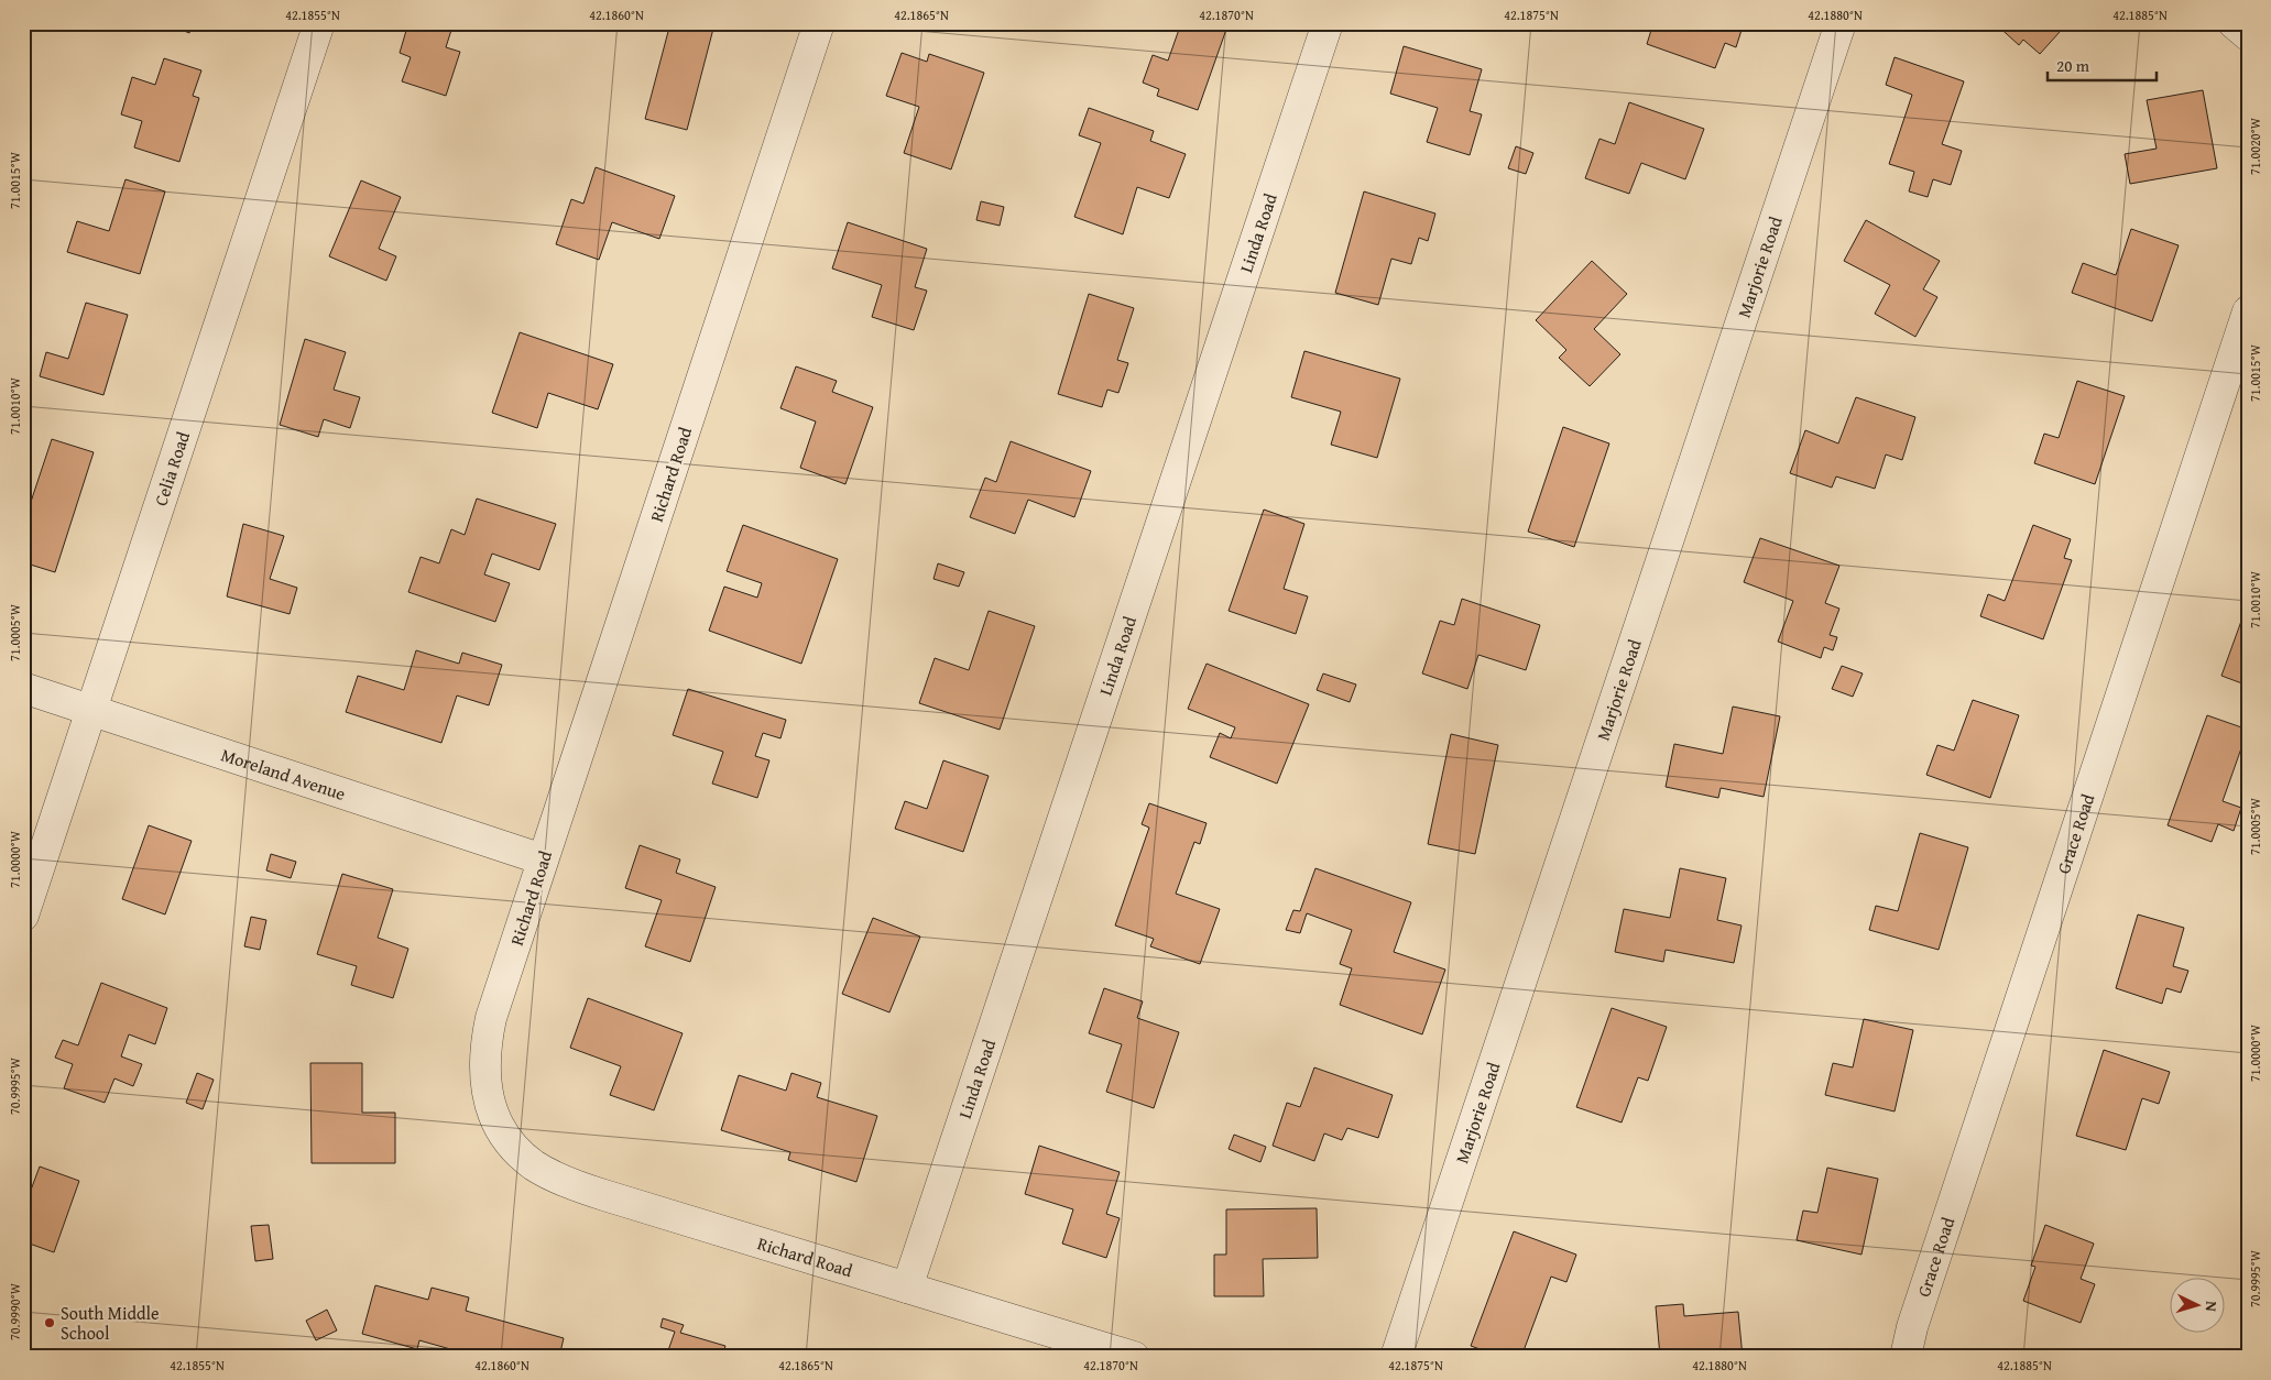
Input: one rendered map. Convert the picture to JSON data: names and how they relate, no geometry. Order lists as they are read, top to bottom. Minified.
{"streets":{"street":["Linda Road","Marjorie Road","Celia Road","Richard Road","Moreland Avenue","Grace Road"]},"crossings":[["Linda Road","Richard Road"],["Celia Road","Moreland Avenue"],["Richard Road","Moreland Avenue"]],"places":["South Middle School"],"scale_bar":"20 m","north":"right","coordinates":["42.1855°N","42.1860°N","42.1865°N","42.1870°N","42.1875°N","42.1880°N","42.1885°N","71.0020°W","71.0015°W","71.0010°W","71.0005°W","71.0000°W","70.9995°W","70.9990°W"]}
